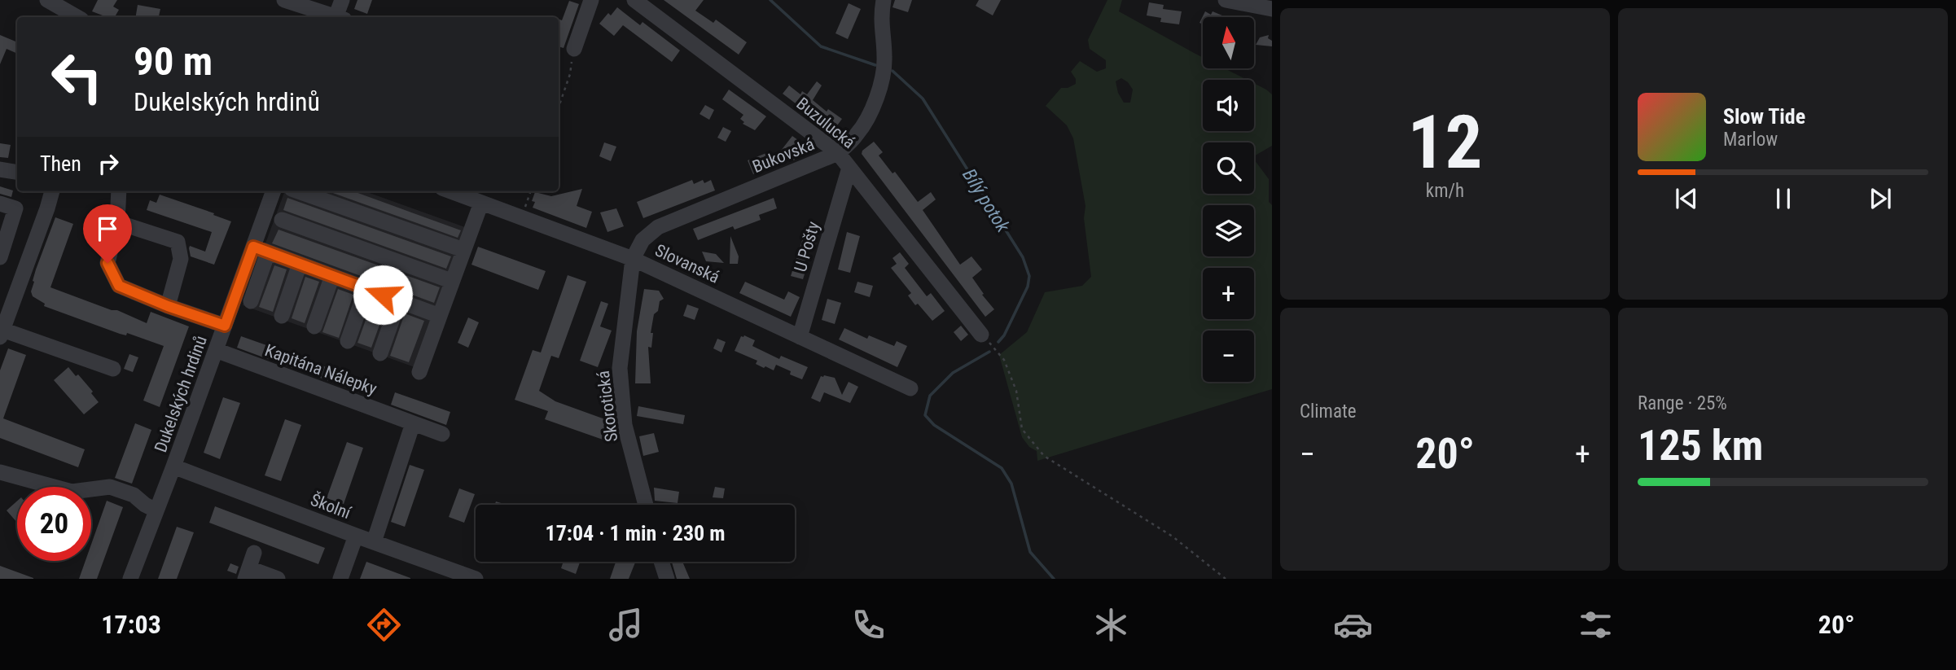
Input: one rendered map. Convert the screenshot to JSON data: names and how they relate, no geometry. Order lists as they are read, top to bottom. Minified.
{"streets":{"street":["Buzulucká","Bukovská","U Pošty","Slovanská","Kapitána Nálepky","Dukelských hrdinů","Skorotická","Školní"]},"crossings":[["Buzulucká","Bukovská"],["Buzulucká","U Pošty"],["Bukovská","Slovanská"],["Bukovská","Skorotická"],["U Pošty","Slovanská"],["Slovanská","Skorotická"],["Kapitána Nálepky","Dukelských hrdinů"],["Dukelských hrdinů","Školní"]],"water":["Bílý potok"],"north":"top","page":{"tile":[["12","km/h"],"Climate",["Range · 25%","125 km"]],"map_buttons":["+","−"],"turn":["90 m","Dukelských hrdinů"],"song":["Slow Tide","Marlow"],"then":"Then","heat":["−","20°","+"],"limit":"20","trip":"17:04 · 1 min · 230 m","tabs":["17:03","20°"]}}
